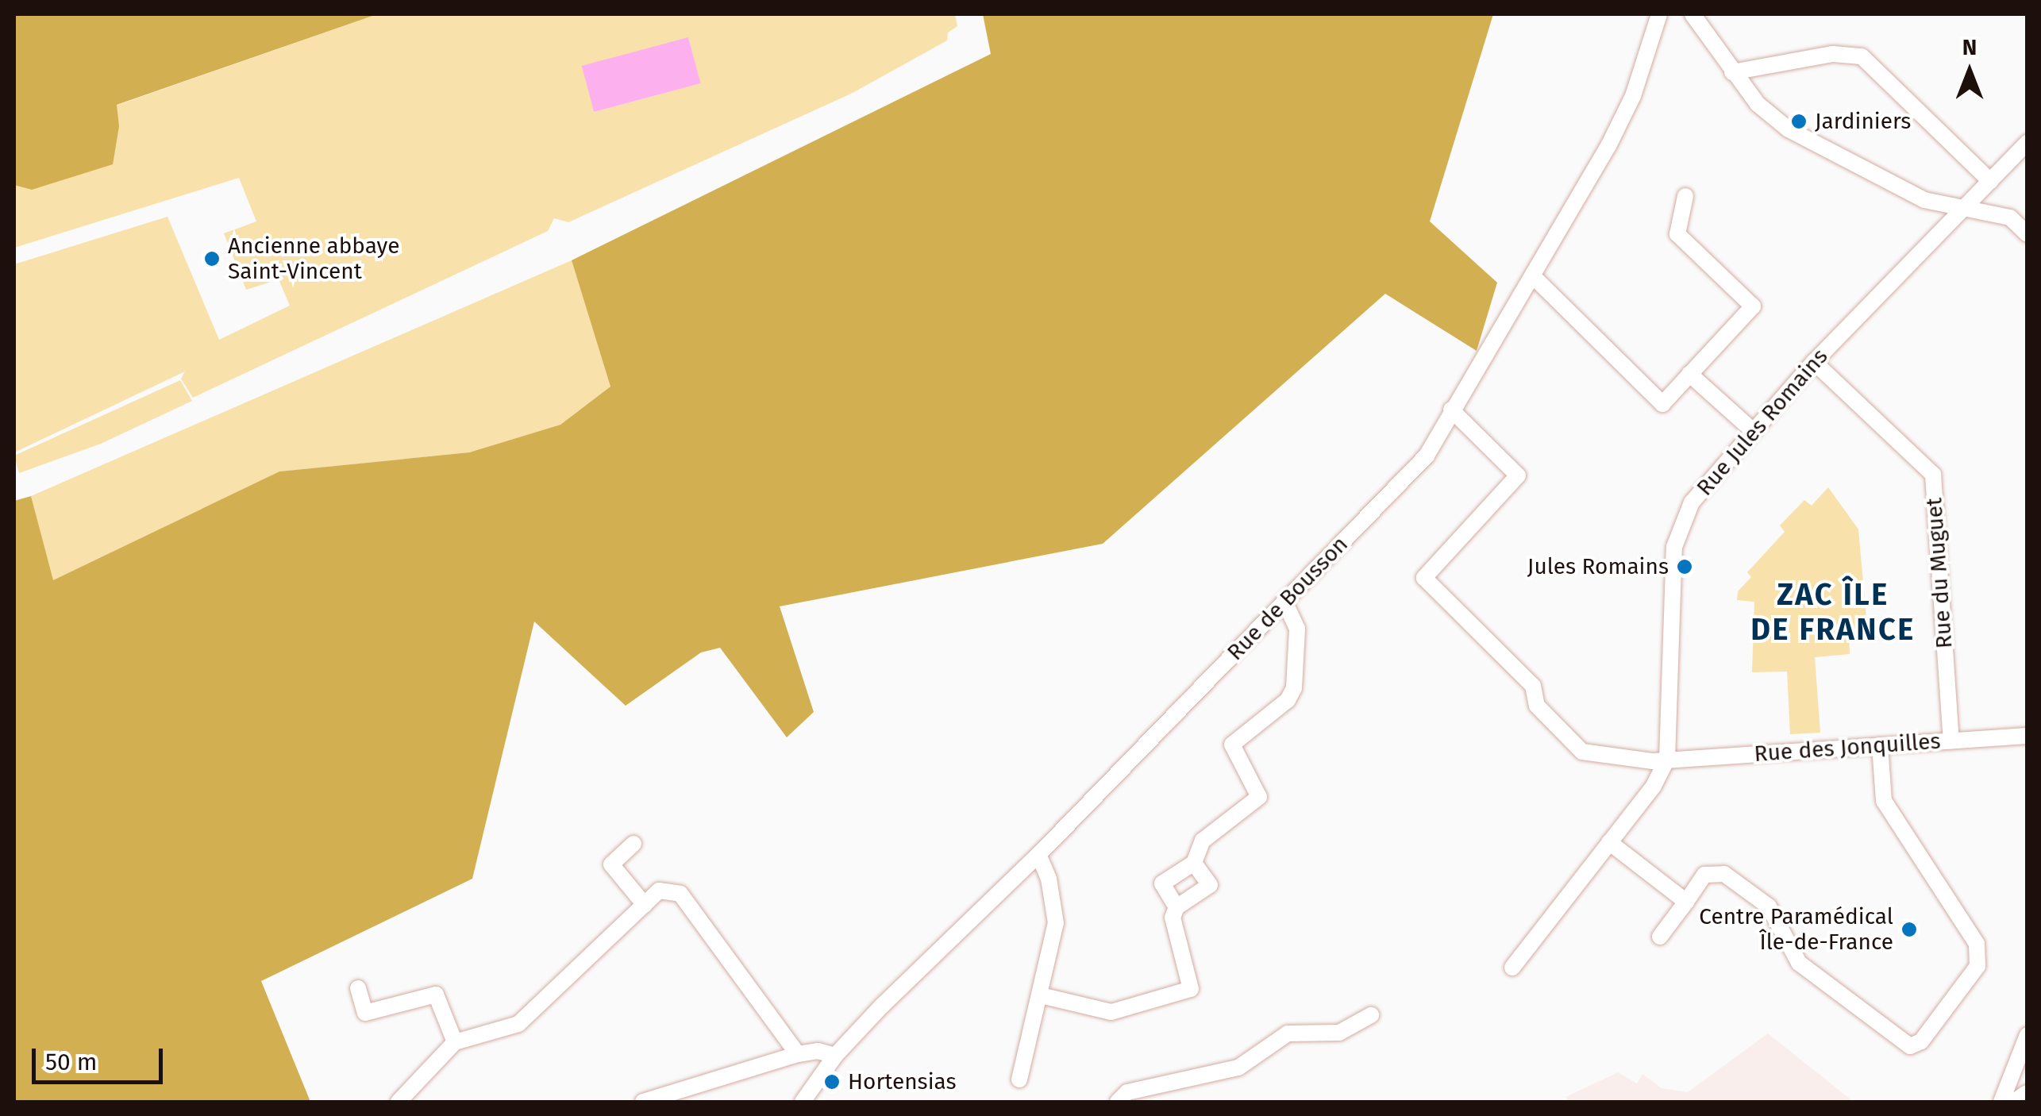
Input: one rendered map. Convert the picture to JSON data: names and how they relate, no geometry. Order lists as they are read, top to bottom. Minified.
{"streets":{"street":["Rue Jules Romains","Rue du Muguet","Rue de Bousson","Rue des Jonquilles"]},"crossings":[["Rue Jules Romains","Rue du Muguet"],["Rue Jules Romains","Rue des Jonquilles"],["Rue du Muguet","Rue des Jonquilles"],["Rue de Bousson","Rue des Jonquilles"]],"districts":["ZAC ÎLE DE FRANCE"],"places":["Jardiniers","Ancienne abbaye Saint-Vincent","Jules Romains","Centre Paramédical Île-de-France","Hortensias"],"scale_bar":"50 m","north":"top"}
